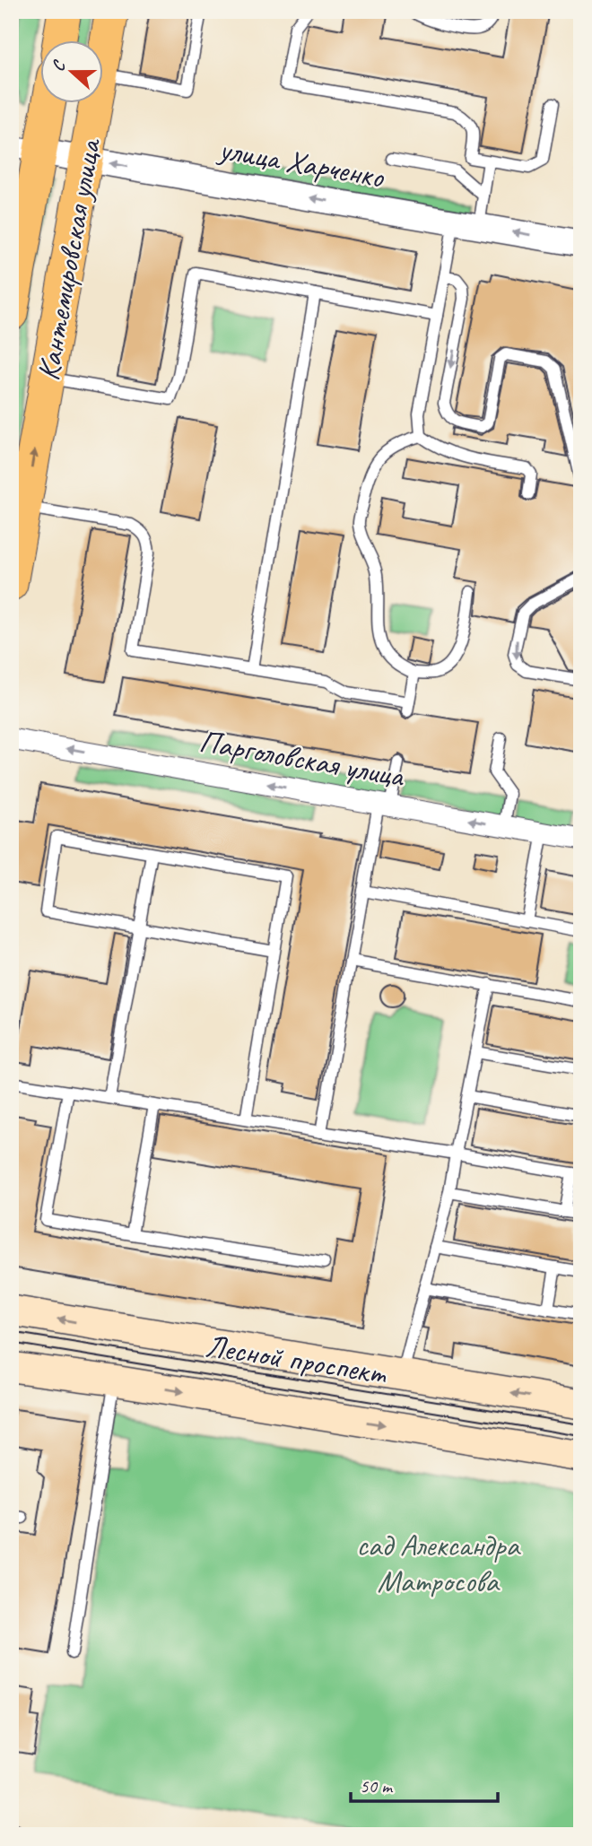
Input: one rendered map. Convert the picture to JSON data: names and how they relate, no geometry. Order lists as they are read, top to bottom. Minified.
{"streets":{"main road":["Кантемировская улица","Лесной проспект"],"street":["улица Харченко","Парголовская улица"]},"crossings":[["улица Харченко","Кантемировская улица"]],"one_way":["улица Харченко","Парголовская улица"],"parks":["cад Александра Матросова"],"scale_bar":"50 m","north":"left"}
